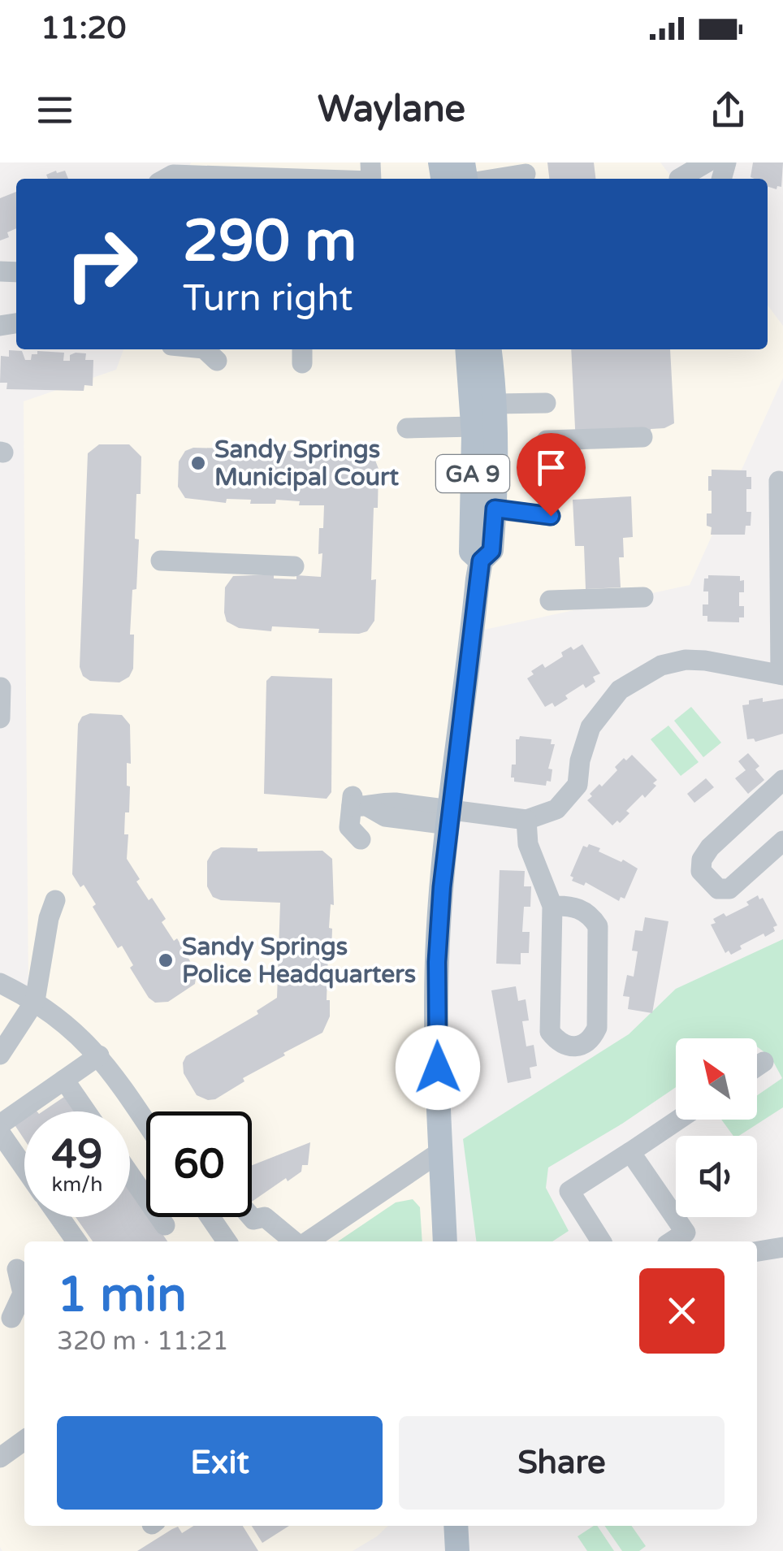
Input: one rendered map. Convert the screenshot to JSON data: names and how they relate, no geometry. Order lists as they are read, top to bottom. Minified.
{"streets":{"main road":["GA 9"]},"places":["Sandy Springs Municipal Court","Sandy Springs Police Headquarters"],"north":"top left","page":{"status":"11:20","header":"Waylane","turn":["290 m","Turn right"],"speed":"49 km/h","limit":"60","heading":["1 min","320 m · 11:21"],"buttons":["Exit","Share"]}}
